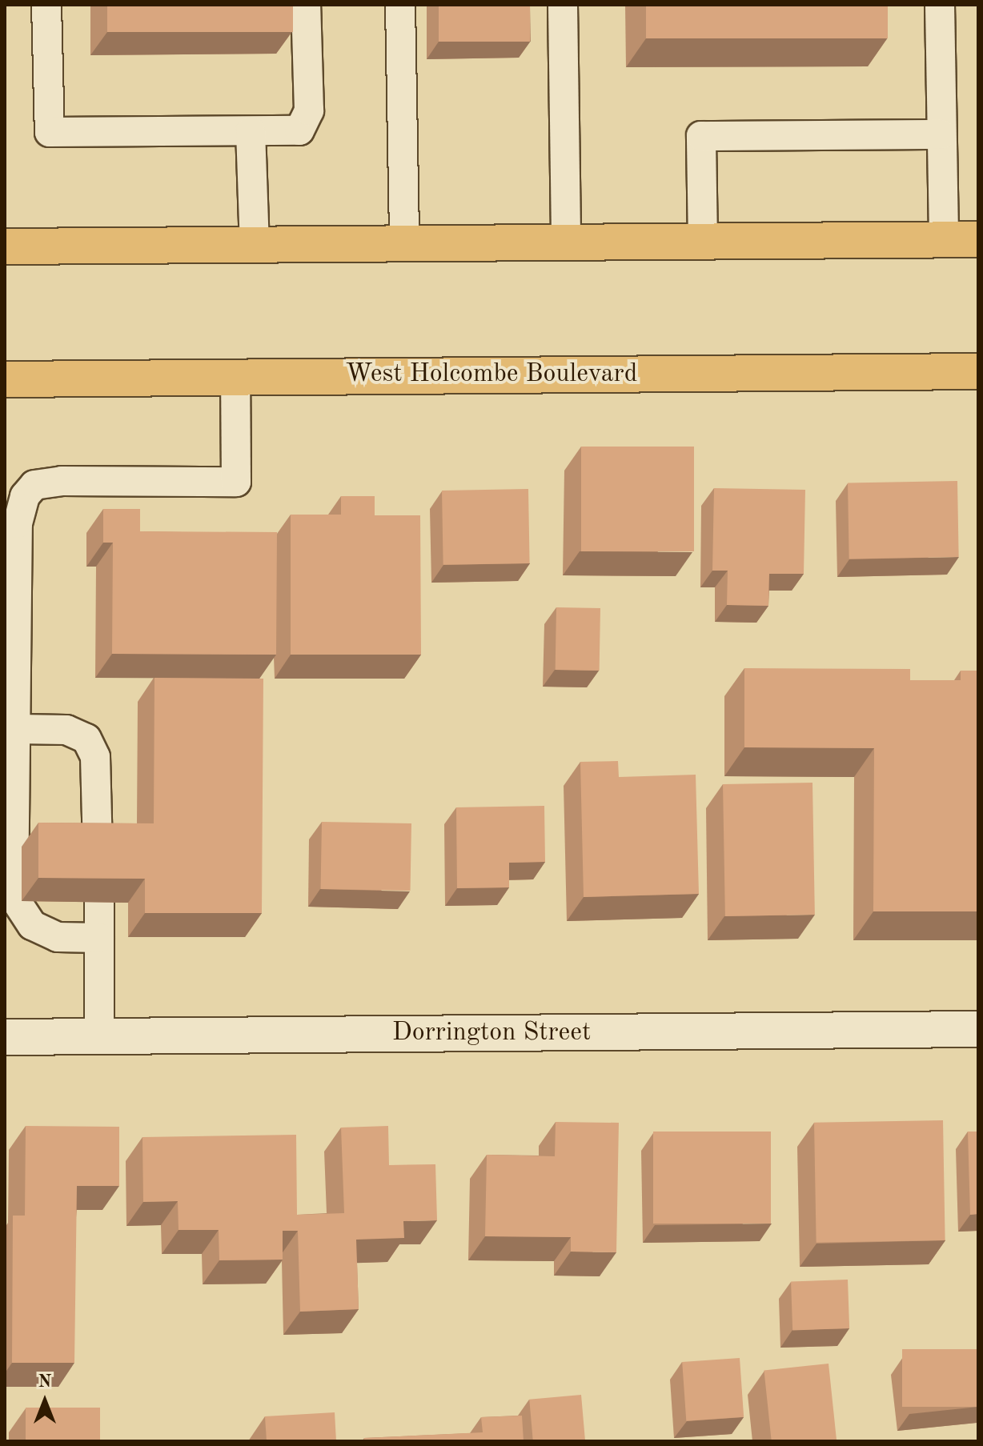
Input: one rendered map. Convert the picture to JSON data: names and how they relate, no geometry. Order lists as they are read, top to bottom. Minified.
{"streets":{"main road":["West Holcombe Boulevard"],"street":["Dorrington Street"]},"north":"top"}
